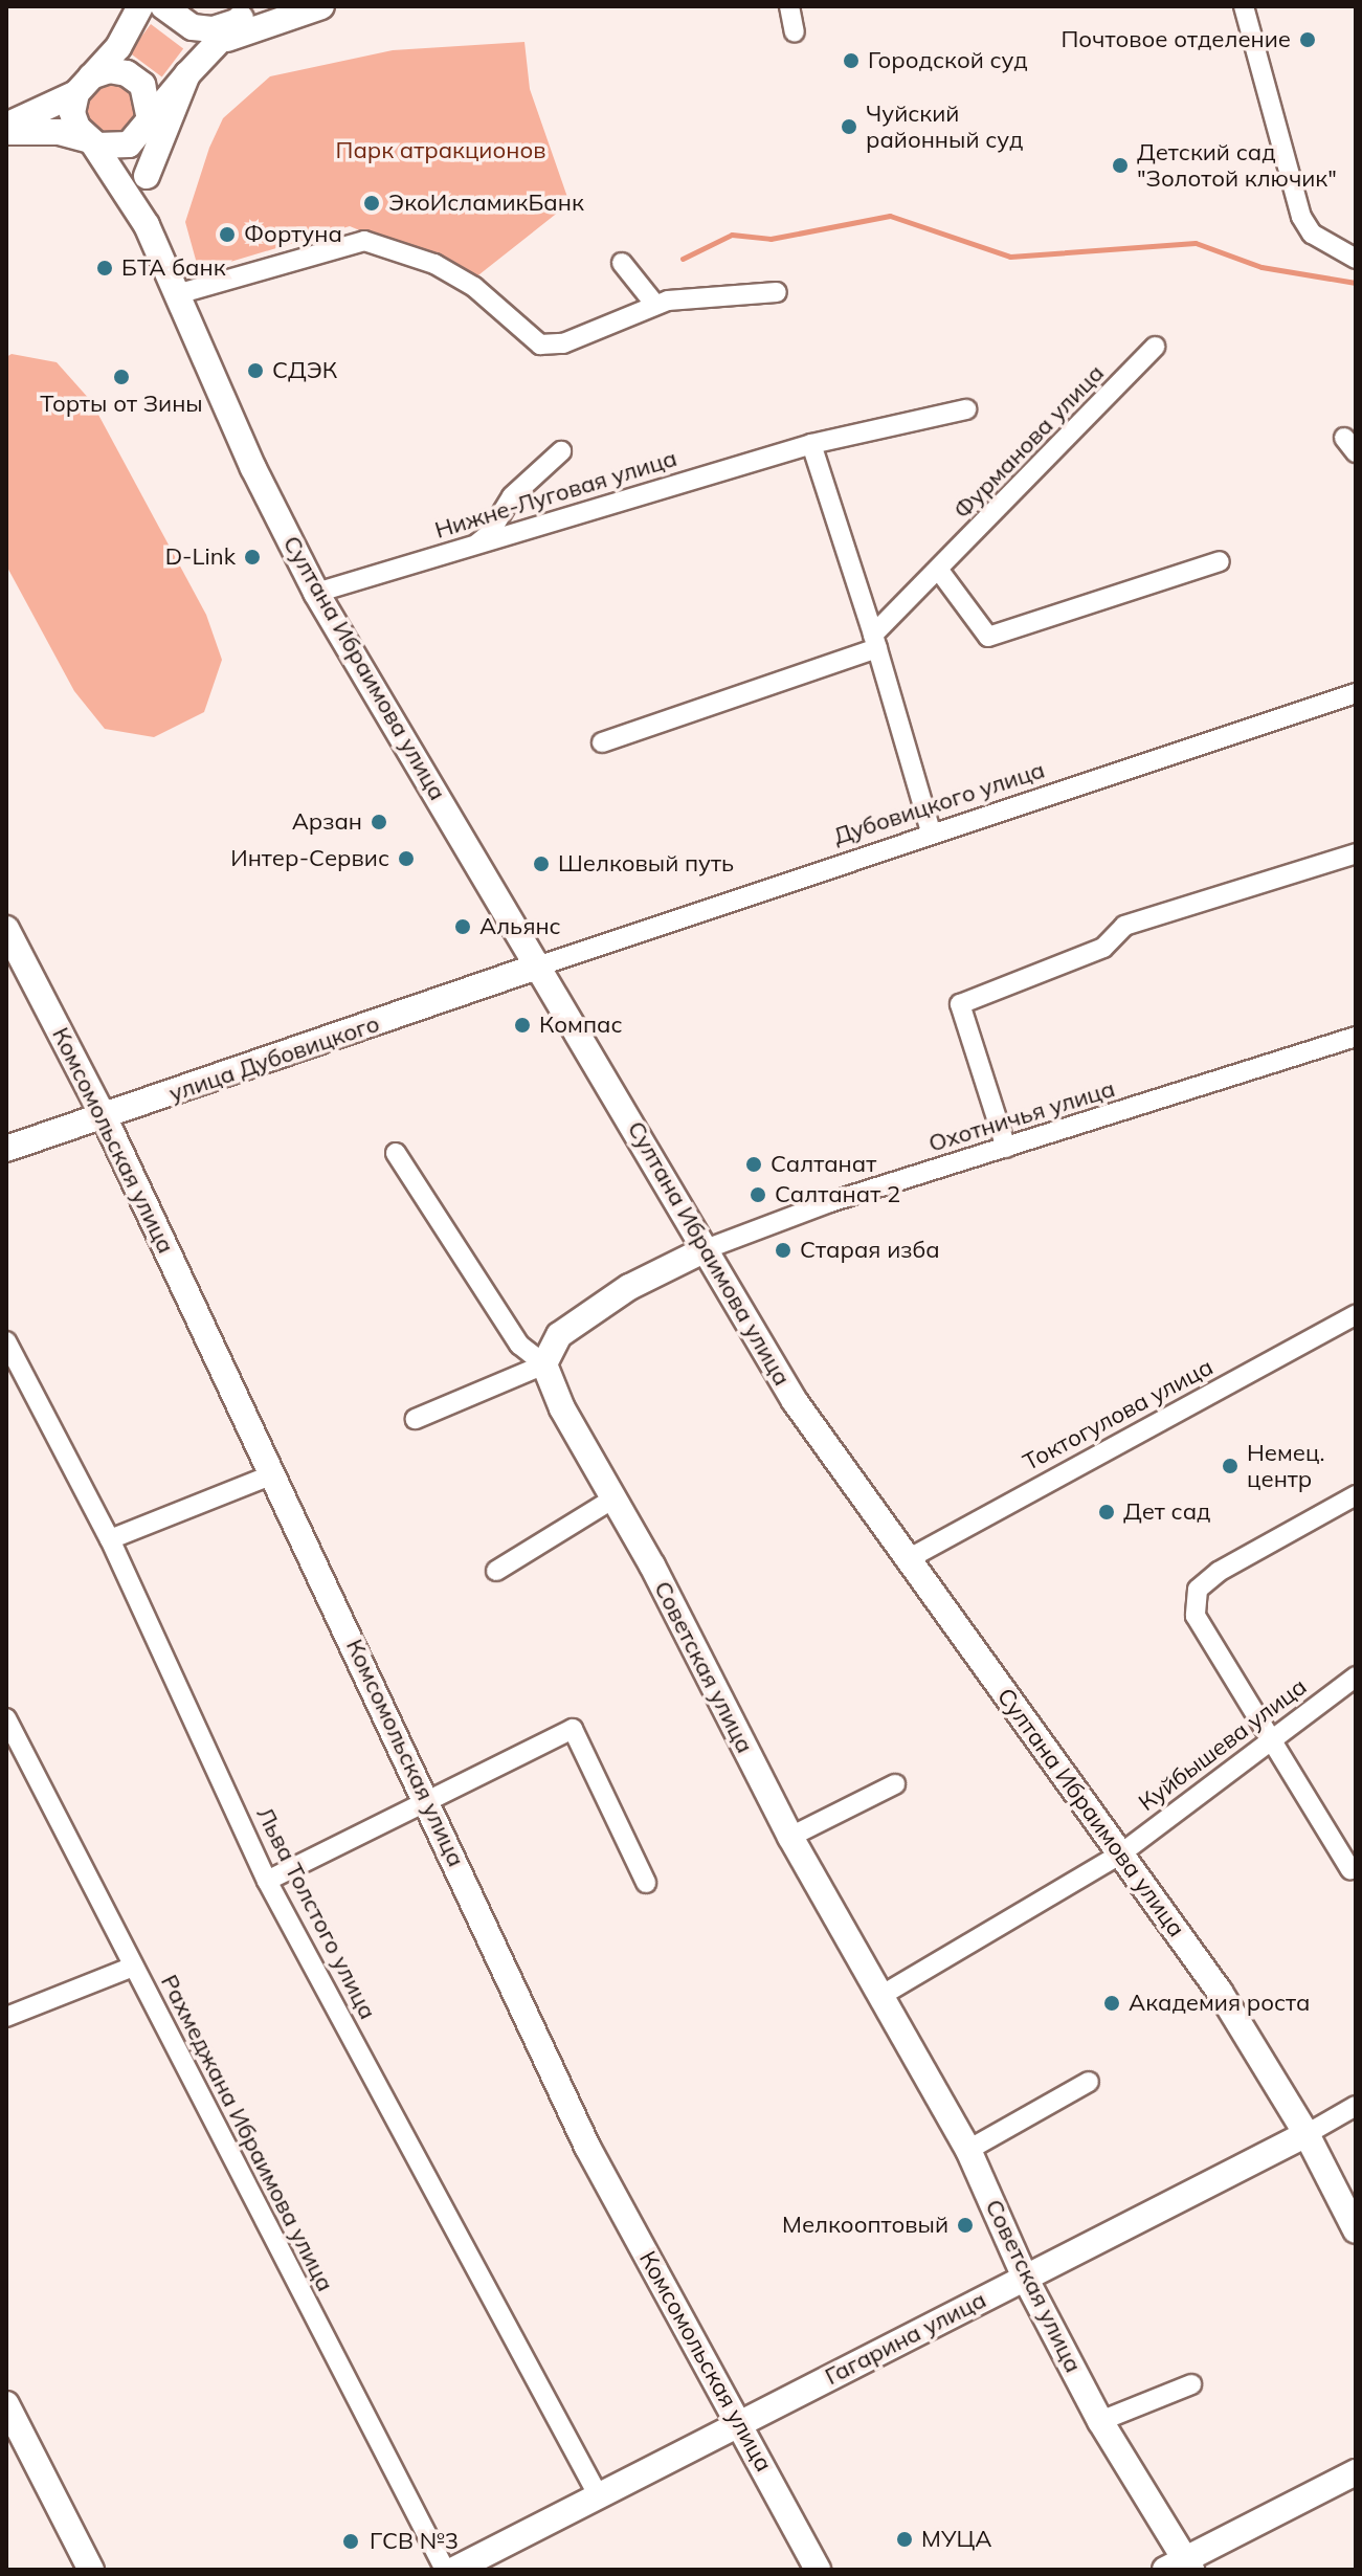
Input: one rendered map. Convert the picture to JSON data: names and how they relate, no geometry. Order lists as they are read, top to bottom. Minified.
{"streets":{"main road":["Султана Ибраимова улица","улица Дубовицкого","Комсомольская улица","Советская улица","Гагарина улица"],"street":["Фурманова улица","Нижне-Луговая улица","Дубовицкого улица","Охотничья улица","Токтогулова улица","Куйбышева улица","Льва Толстого улица","Рахмеджана Ибраимова улица"]},"crossings":[["Нижне-Луговая улица","Султана Ибраимова улица"],["Султана Ибраимова улица","Дубовицкого улица"],["Султана Ибраимова улица","улица Дубовицкого"],["Султана Ибраимова улица","Охотничья улица"],["Султана Ибраимова улица","Токтогулова улица"],["Султана Ибраимова улица","Куйбышева улица"],["Султана Ибраимова улица","Гагарина улица"],["Дубовицкого улица","улица Дубовицкого"],["улица Дубовицкого","Комсомольская улица"],["Комсомольская улица","Гагарина улица"],["Советская улица","Куйбышева улица"],["Советская улица","Гагарина улица"],["Льва Толстого улица","Гагарина улица"]],"parks":["Парк атракционов"],"places":["Почтовое отделение","Городской суд","Чуйский районный суд","Детский сад \"Золотой ключик\"","ЭкоИсламикБанк","Фортуна","БТА банк","СДЭК","Торты от Зины","D-Link","Арзан","Интер-Сервис","Шелковый путь","Альянс","Компас","Салтанат","Салтанат 2","Старая изба","Немец. центр","Дет сад","Академия роста","Мелкооптовый","МУЦА","ГСВ №3"]}
